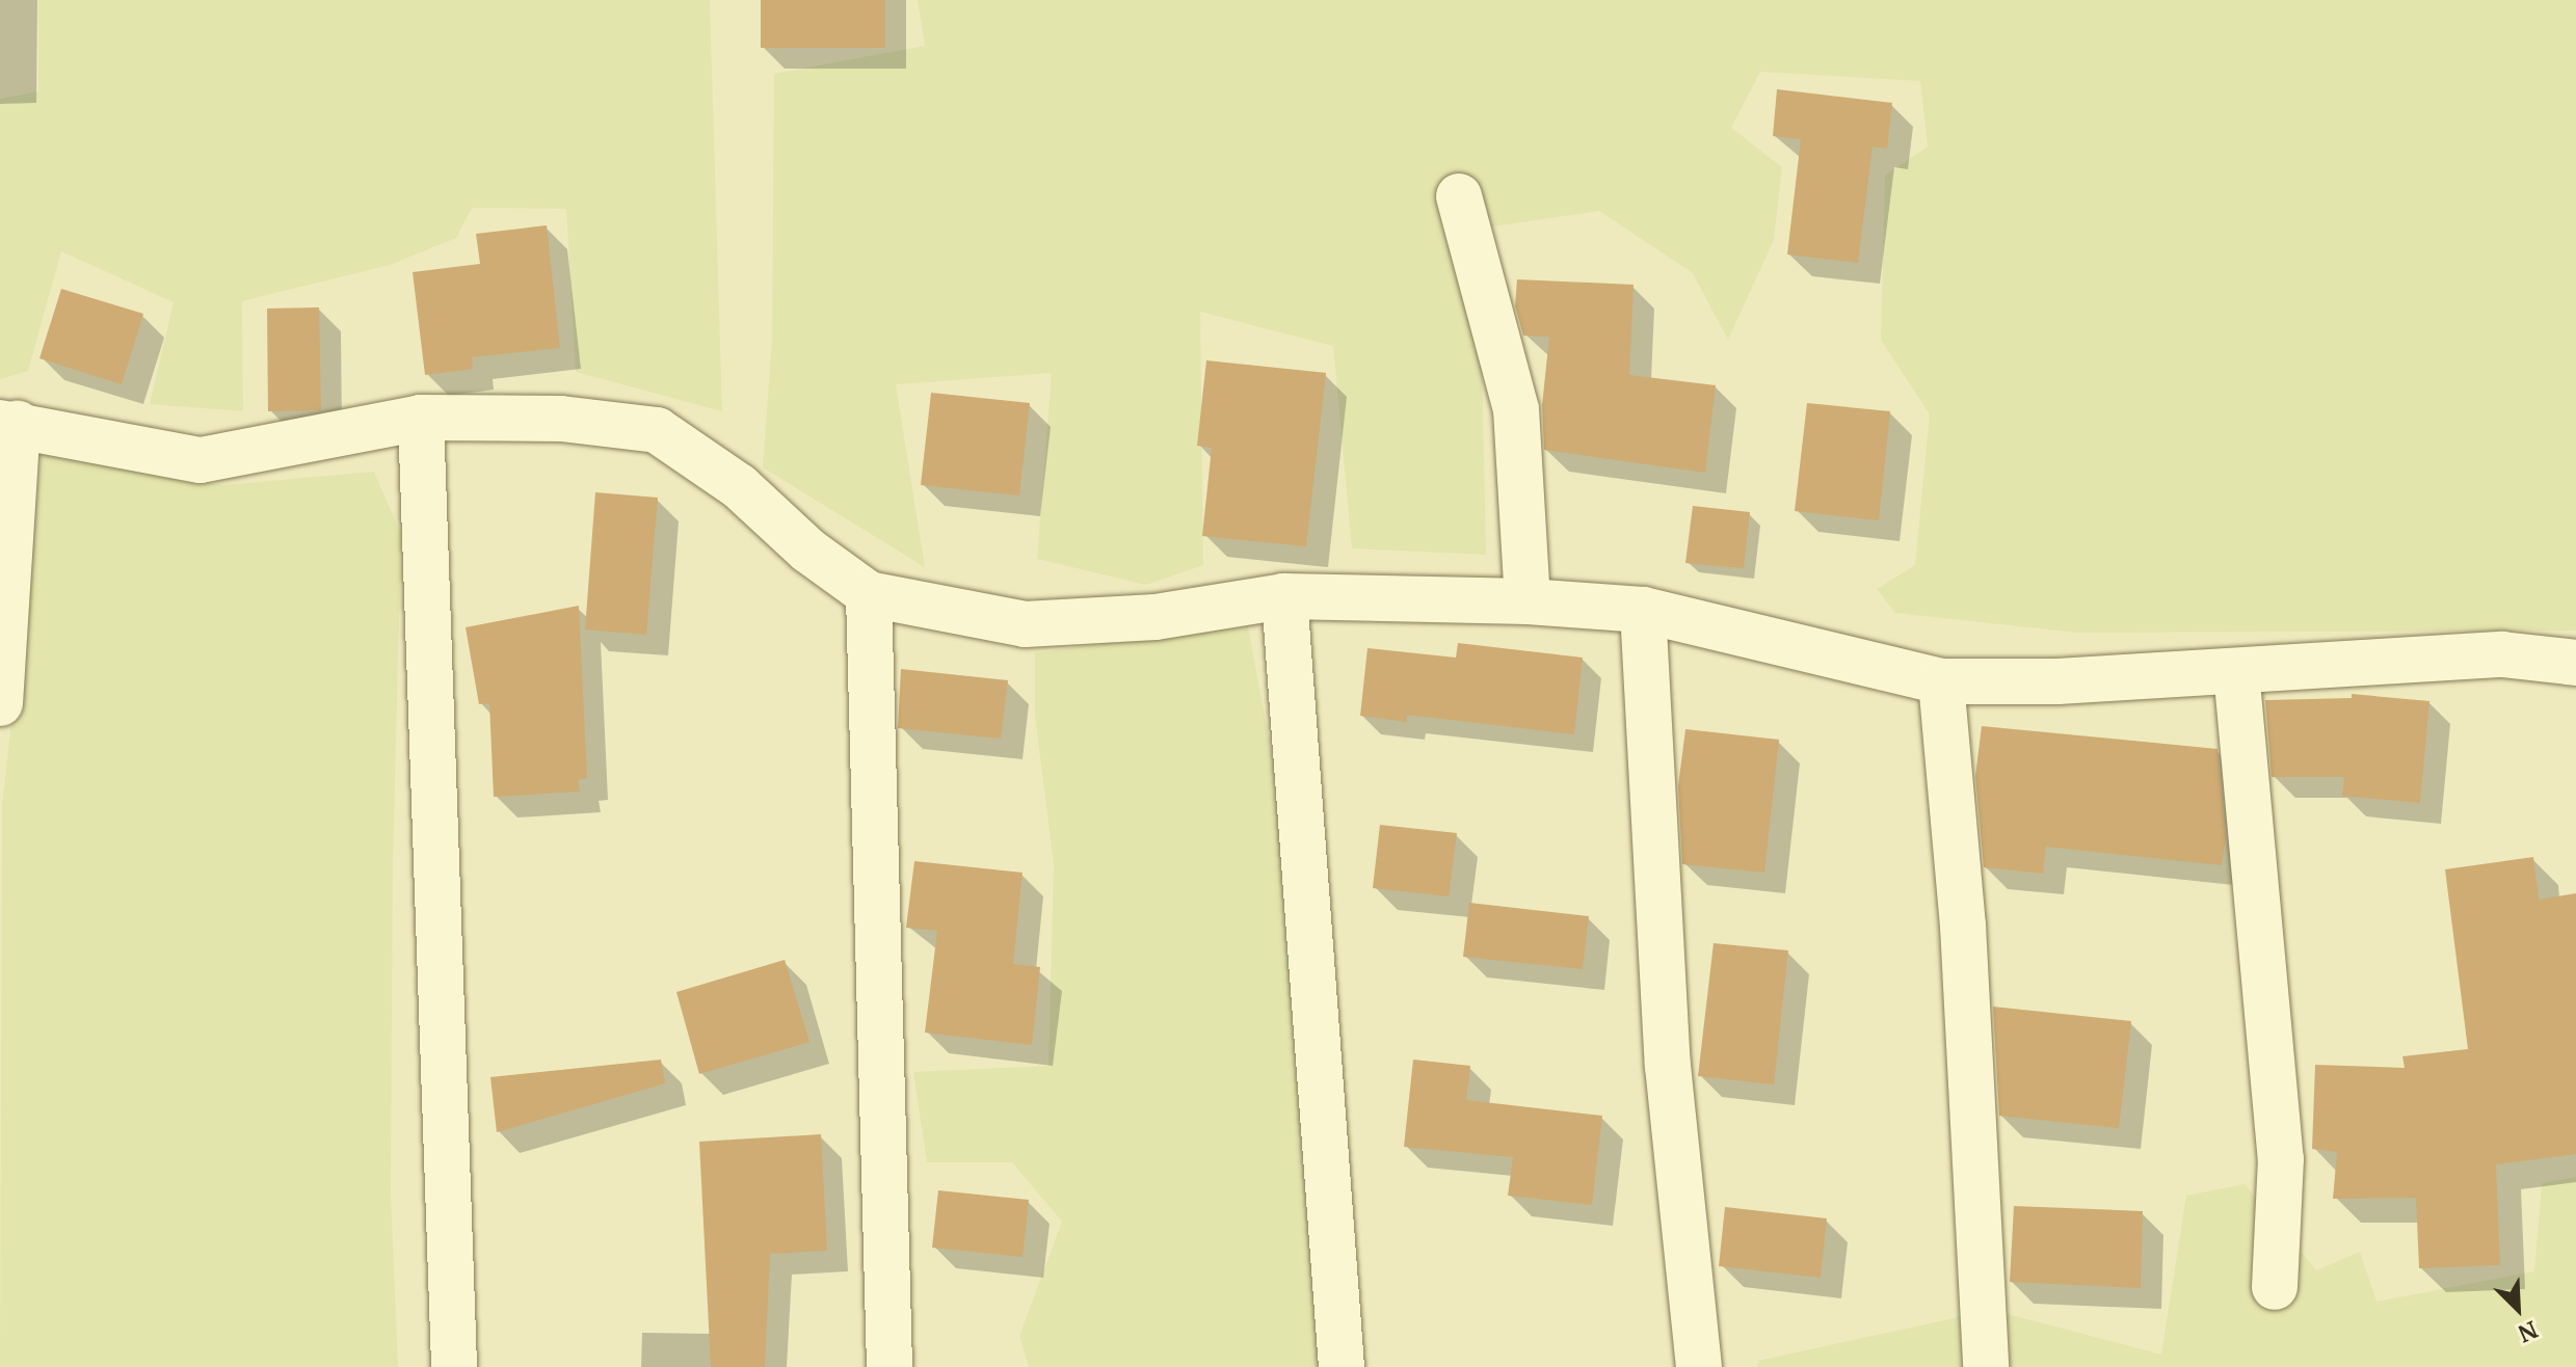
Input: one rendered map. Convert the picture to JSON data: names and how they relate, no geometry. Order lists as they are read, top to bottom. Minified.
{"north":"bottom right"}
